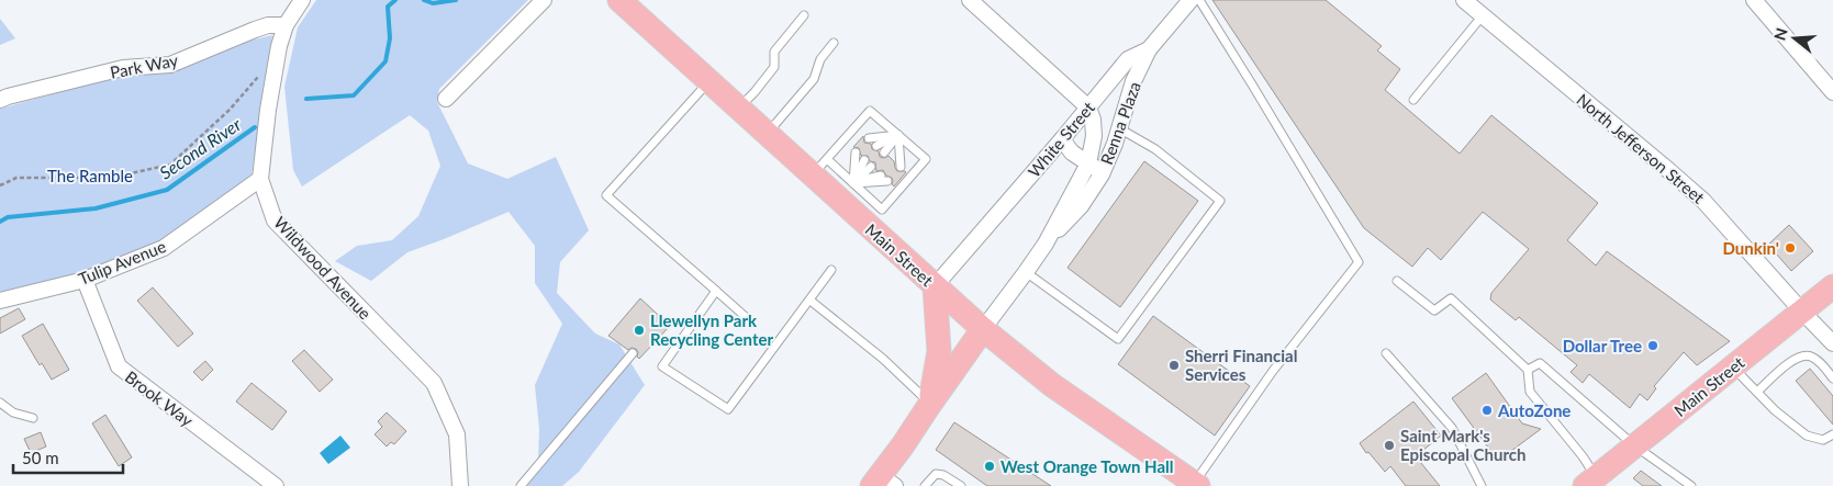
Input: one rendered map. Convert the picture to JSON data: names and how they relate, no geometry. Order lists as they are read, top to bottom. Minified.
{"streets":{"main road":["Main Street"],"street":["Park Way","Renna Plaza","White Street","North Jefferson Street","Tulip Avenue","Wildwood Avenue","Brook Way"]},"crossings":[["Park Way","Wildwood Avenue"],["Renna Plaza","White Street"],["Renna Plaza","Main Street"],["White Street","Main Street"],["North Jefferson Street","Main Street"],["Tulip Avenue","Wildwood Avenue"],["Tulip Avenue","Brook Way"]],"water":["Second River"],"parks":["The Ramble"],"places":["Dunkin'","Llewellyn Park Recycling Center","Dollar Tree","Sherri Financial Services","AutoZone","Saint Mark's Episcopal Church","West Orange Town Hall"],"scale_bar":"50 m","north":"left"}
